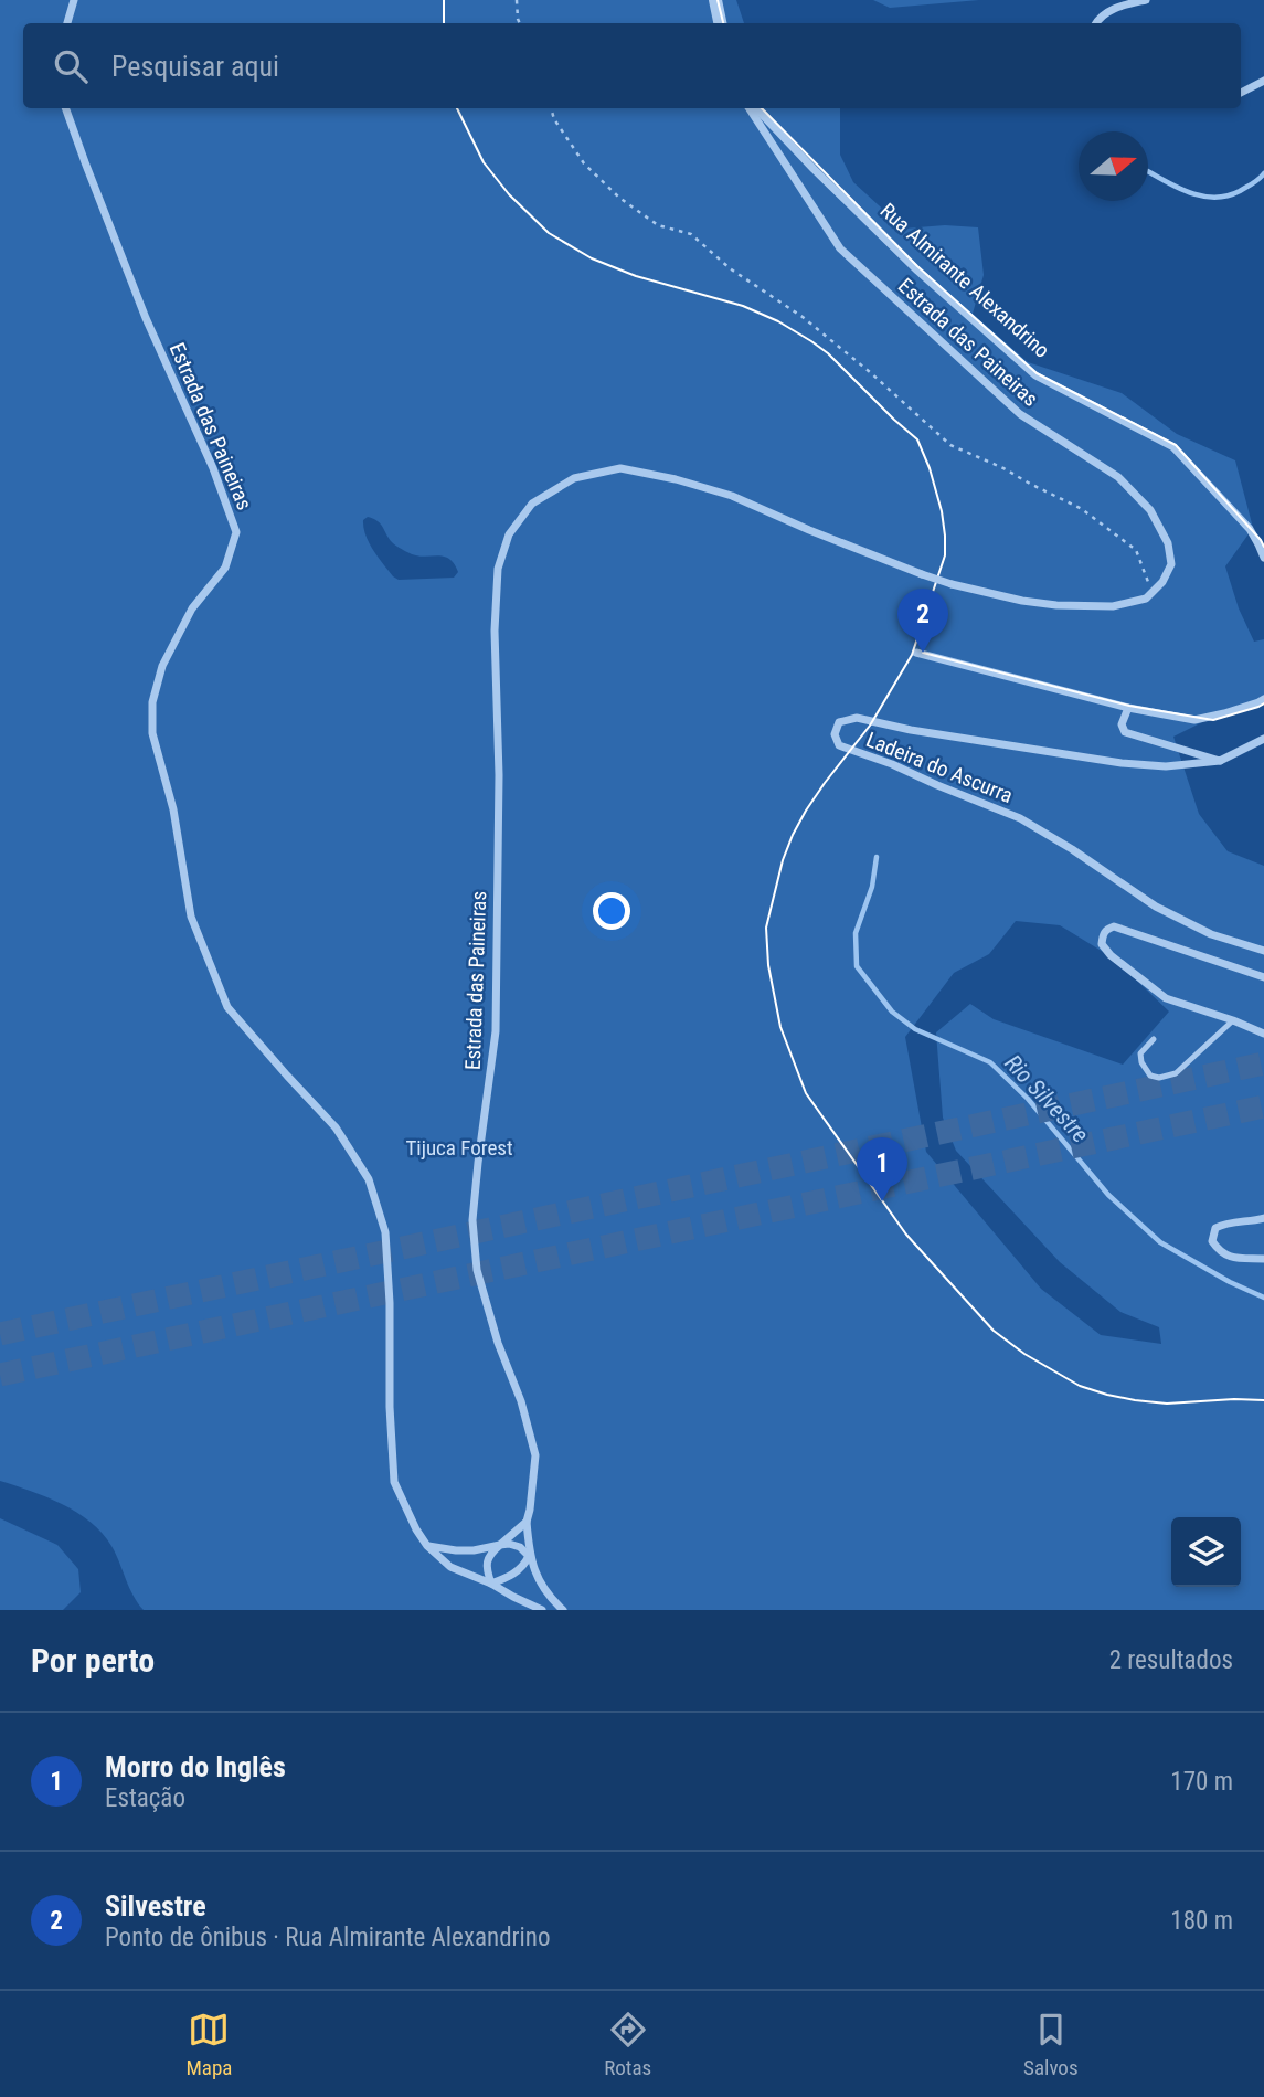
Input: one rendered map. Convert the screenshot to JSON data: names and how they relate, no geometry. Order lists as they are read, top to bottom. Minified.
{"streets":{"street":["Rua Almirante Alexandrino","Estrada das Paineiras","Ladeira do Ascurra"]},"water":["Rio Silvestre"],"parks":["Tijuca Forest"],"north":"right","page":{"search":"Pesquisar aqui","pins":["2","1"],"heading":["Por perto","2 resultados"],"list":[{"mark":"1","name":"Morro do Inglês","note":"Estação","value":"170 m"},{"mark":"2","name":"Silvestre","note":"Ponto de ônibus · Rua Almirante Alexandrino","value":"180 m"}],"nav":["Mapa","Rotas","Salvos"]}}
